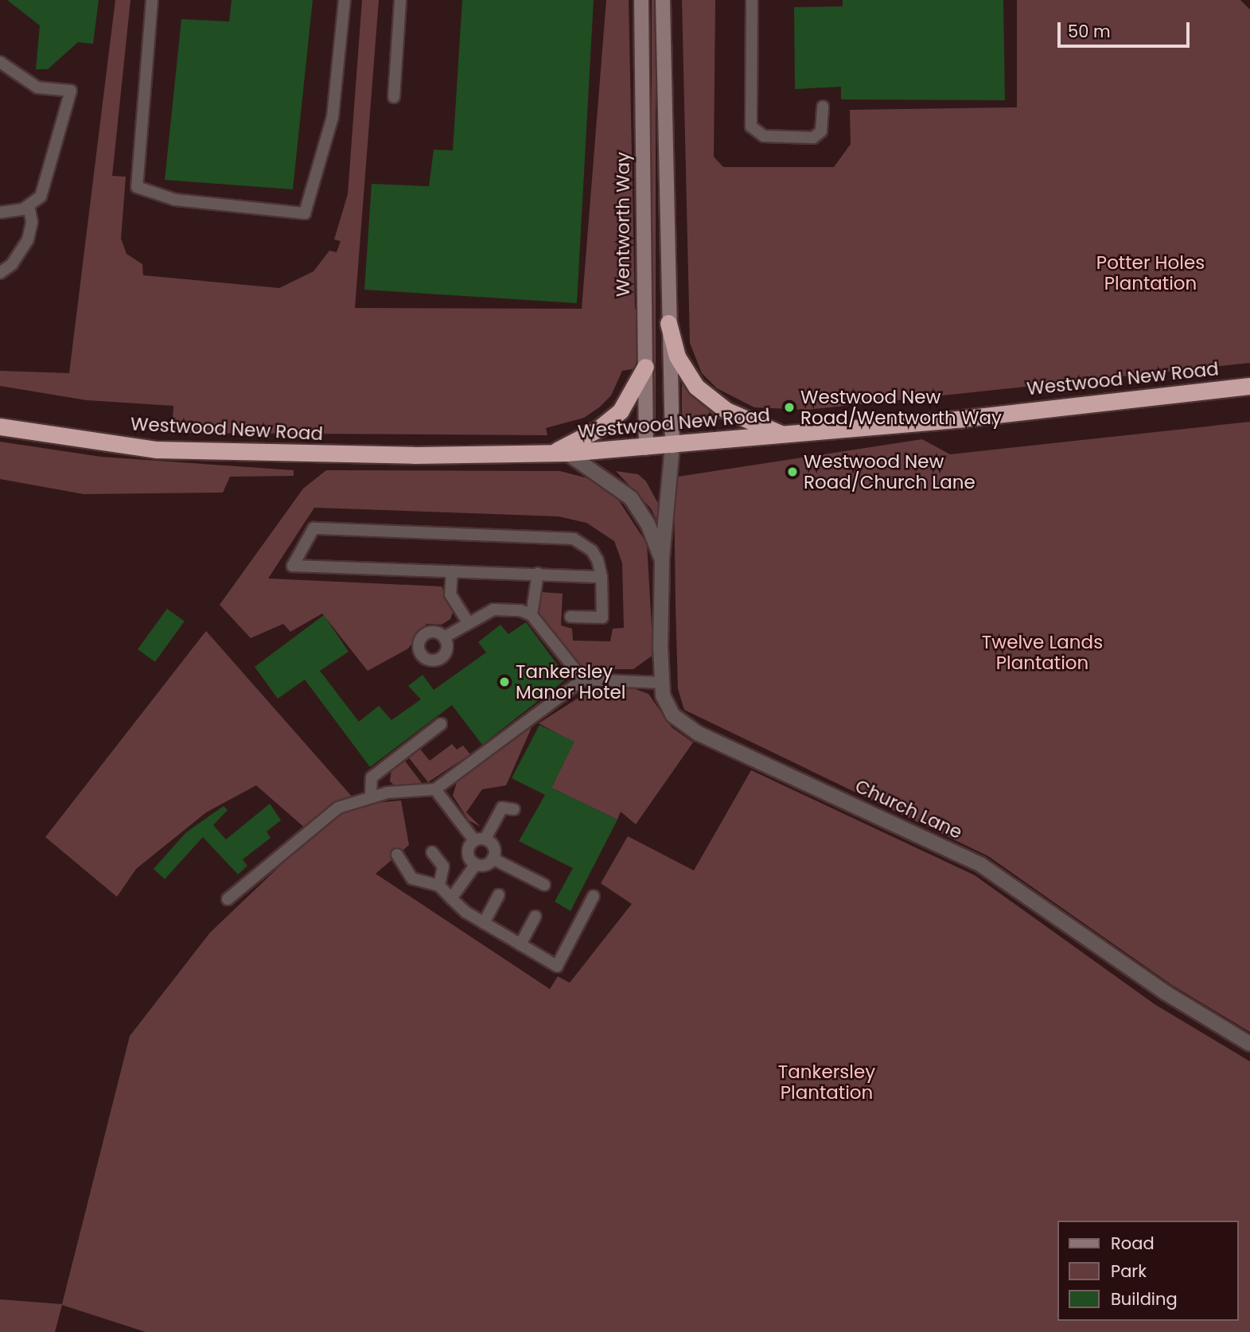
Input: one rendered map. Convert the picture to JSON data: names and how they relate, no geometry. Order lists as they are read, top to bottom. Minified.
{"streets":{"highway":["Westwood New Road"],"street":["Wentworth Way","Church Lane"]},"crossings":[["Wentworth Way","Westwood New Road"],["Westwood New Road","Church Lane"]],"parks":["Potter Holes Plantation","Twelve Lands Plantation","Tankersley Plantation"],"places":["Westwood New Road/Wentworth Way","Westwood New Road/Church Lane","Tankersley Manor Hotel"],"legend":["Road","Park","Building"],"scale_bar":"50 m"}
